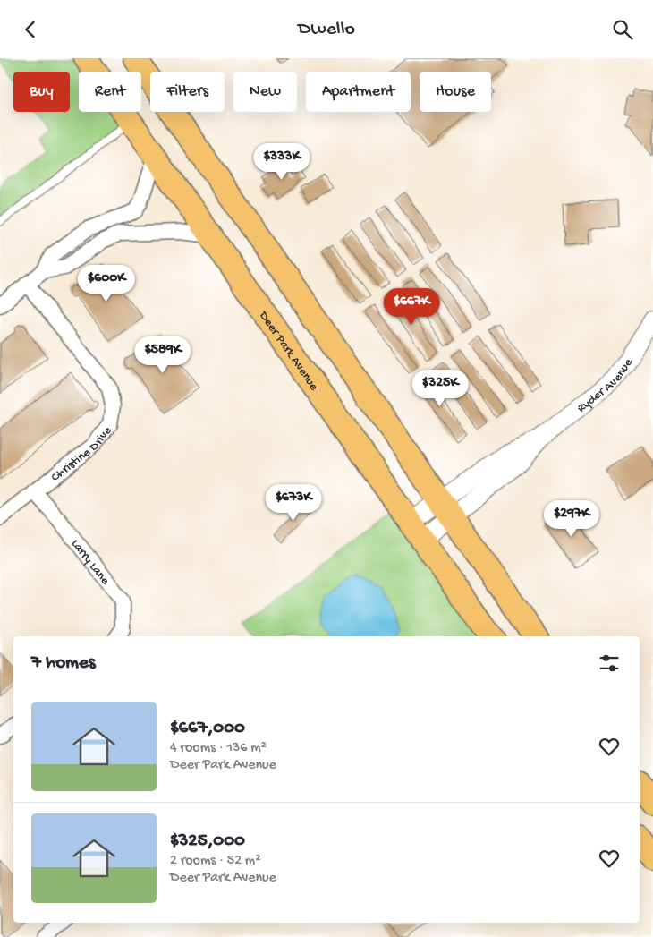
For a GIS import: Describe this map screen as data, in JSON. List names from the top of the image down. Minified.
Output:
{"streets":{"main road":["Deer Park Avenue"],"street":["Ryder Avenue","Christine Drive","Larry Lane"]},"crossings":[["Deer Park Avenue","Ryder Avenue"],["Christine Drive","Larry Lane"]],"page":{"header":"Dwello","chip":["Buy","Rent","Filters","New","Apartment","House"],"price":["$333K","$600K","$667K","$589K","$325K","$673K","$297K"],"heading":"7 homes","list":[{"name":"$667,000","note":"4 rooms · 136 m² · Deer Park Avenue"},{"name":"$325,000","note":"2 rooms · 52 m² · Deer Park Avenue"}]}}
